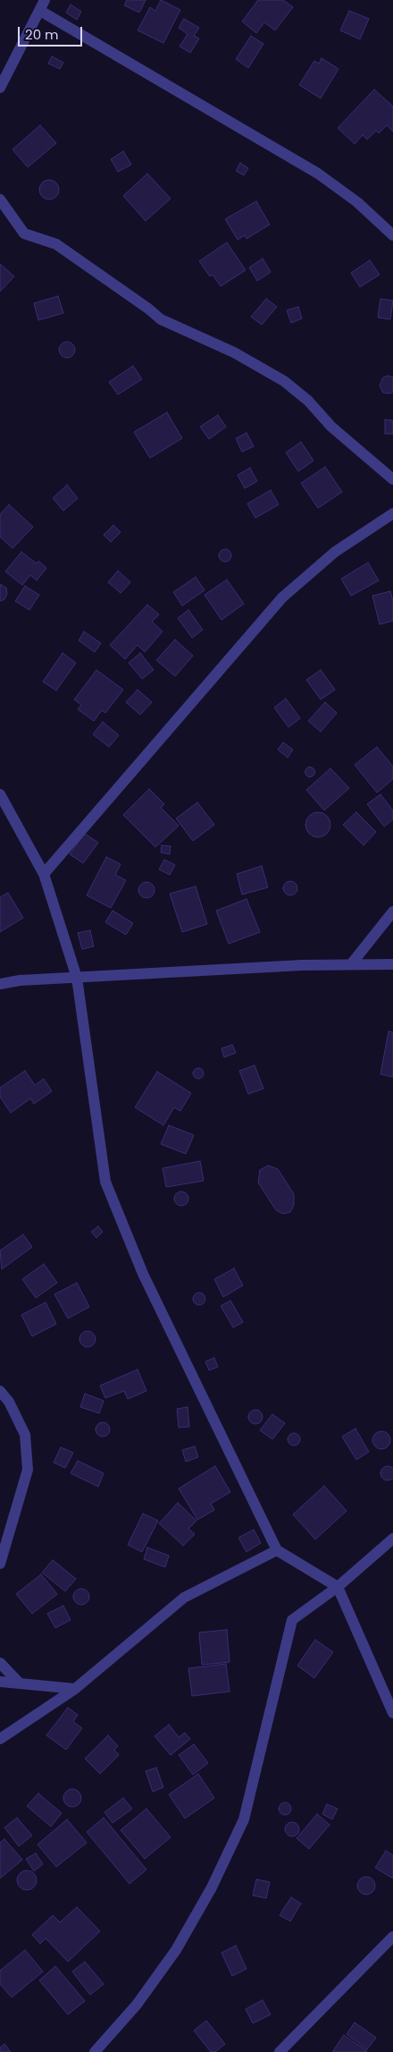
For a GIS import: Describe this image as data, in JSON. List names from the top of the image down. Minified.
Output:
{"scale_bar":"20 m"}
